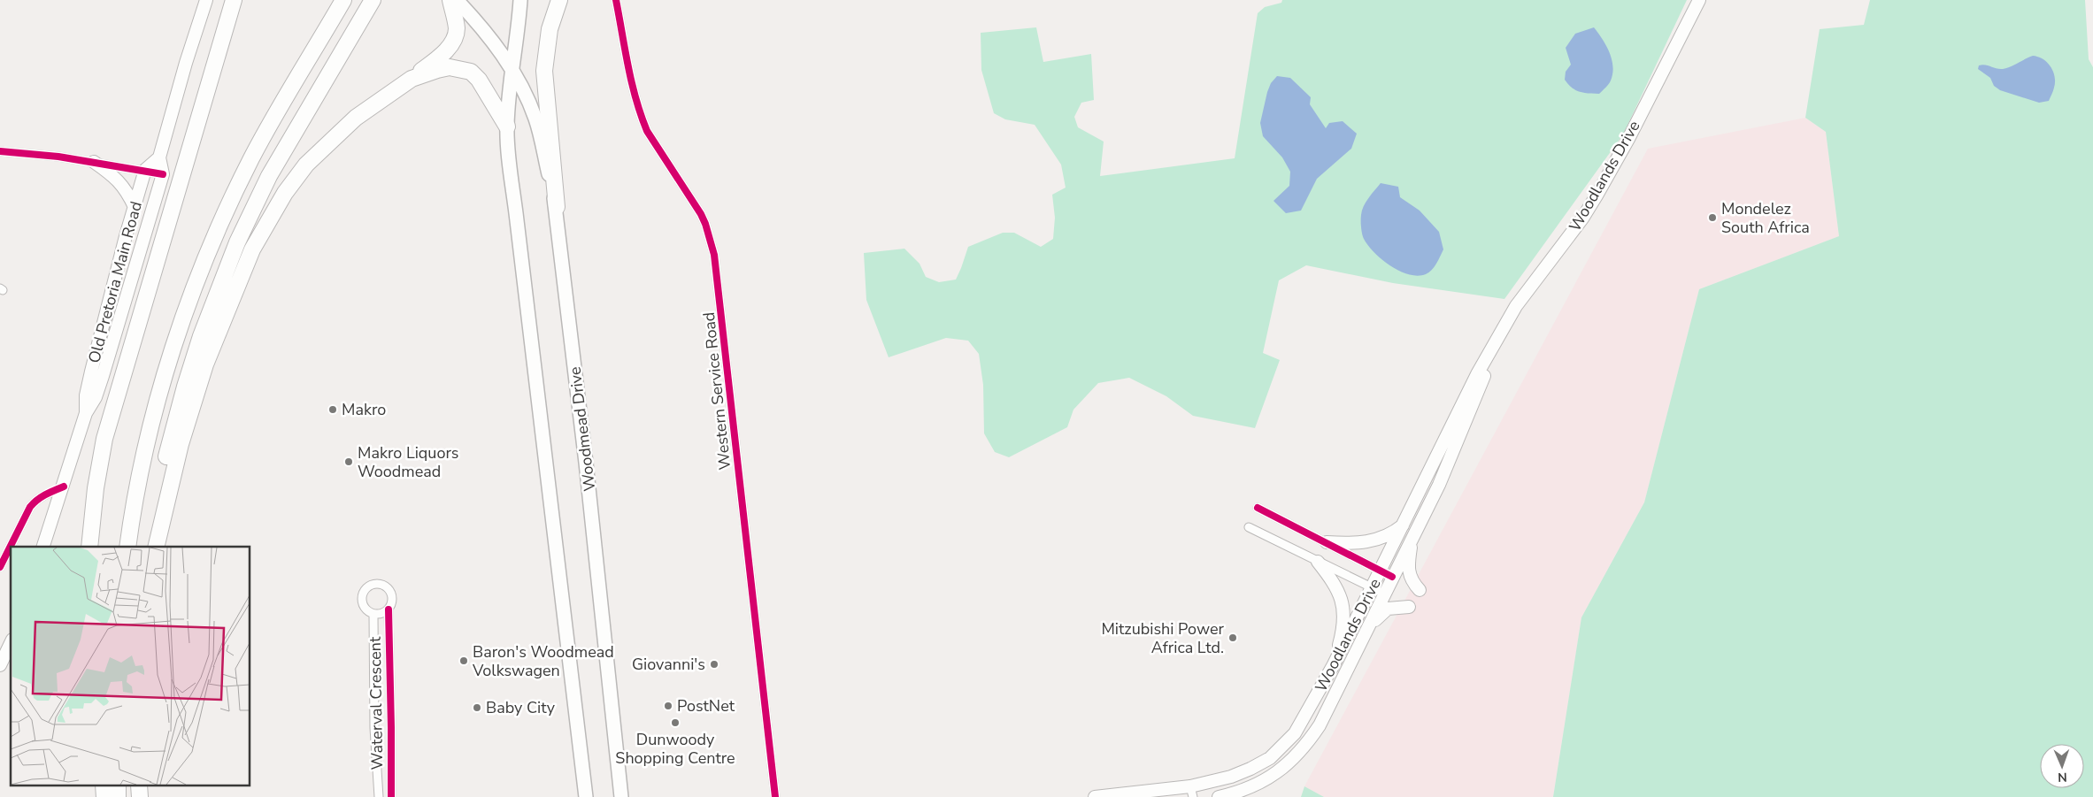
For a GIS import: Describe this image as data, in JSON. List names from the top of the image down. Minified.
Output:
{"streets":{"main road":["Woodlands Drive","Old Pretoria Main Road","Woodmead Drive"],"street":["Western Service Road","Waterval Crescent"]},"places":["Mondelez South Africa","Makro","Makro Liquors Woodmead","Mitzubishi Power Africa Ltd.","Baron's Woodmead Volkswagen","Giovanni's","PostNet","Baby City","Dunwoody Shopping Centre"],"north":"bottom"}
